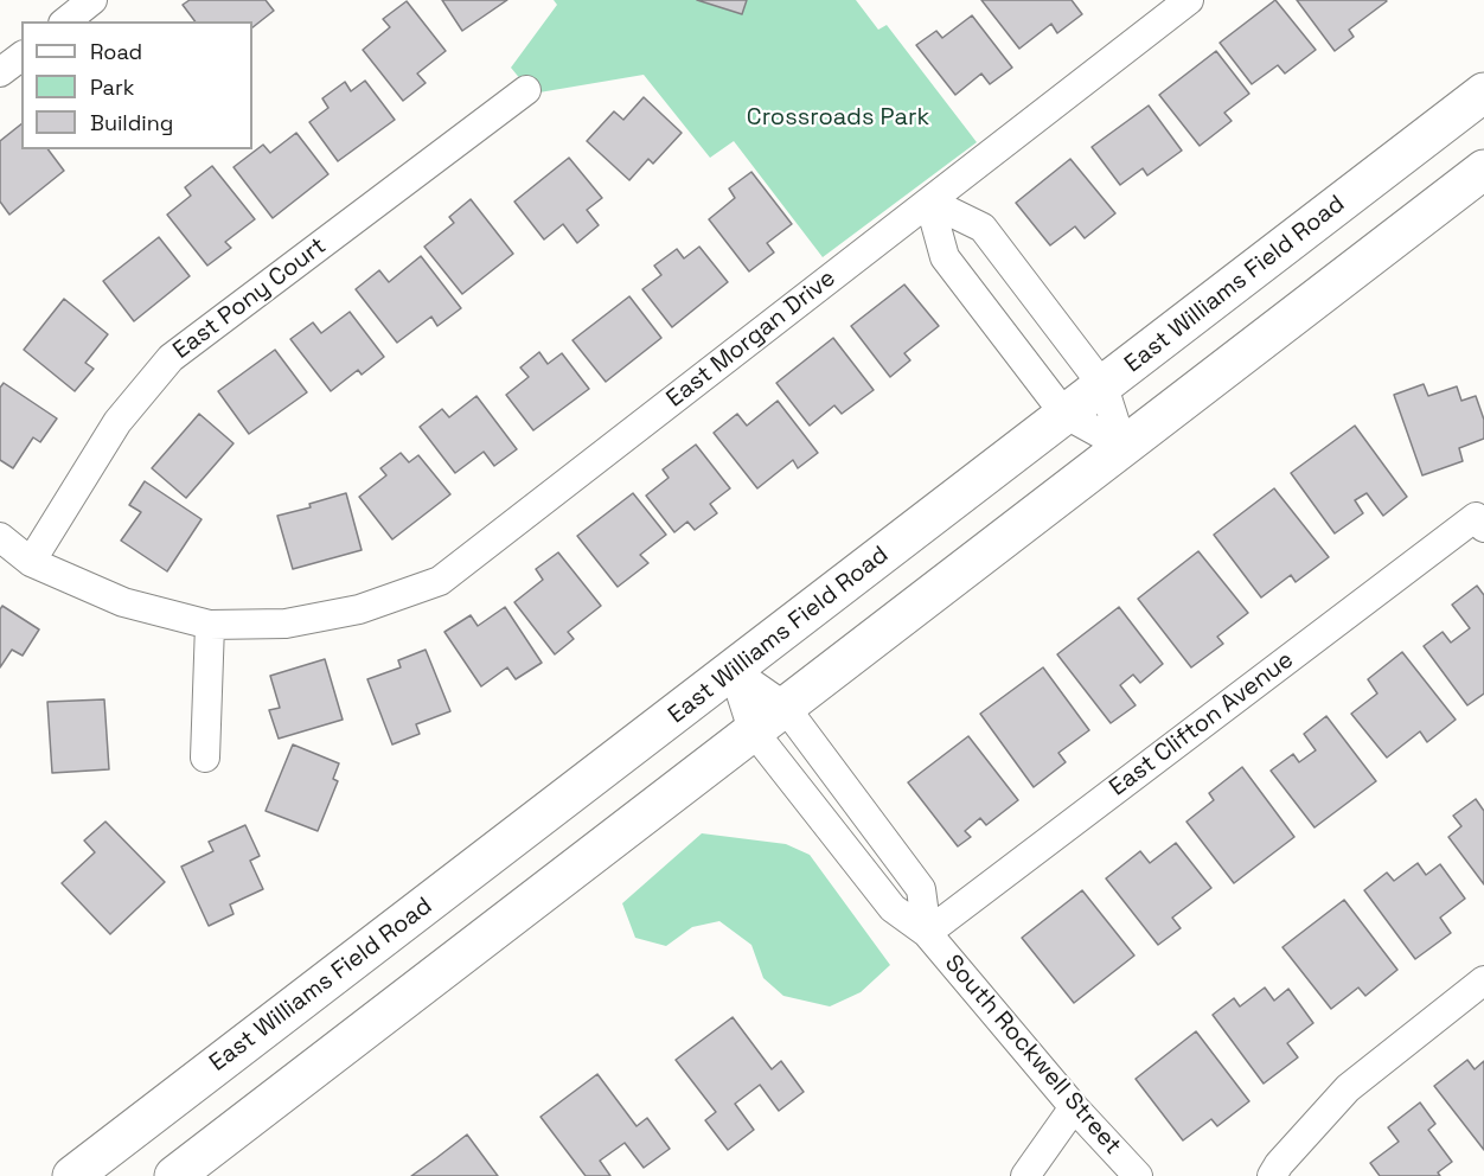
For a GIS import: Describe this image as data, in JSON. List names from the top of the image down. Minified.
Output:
{"streets":{"main road":["East Williams Field Road"],"street":["East Pony Court","East Morgan Drive","East Clifton Avenue","South Rockwell Street"]},"crossings":[["East Williams Field Road","South Rockwell Street"],["East Pony Court","East Morgan Drive"],["East Clifton Avenue","South Rockwell Street"]],"parks":["Crossroads Park"],"legend":["Road","Park","Building"]}
